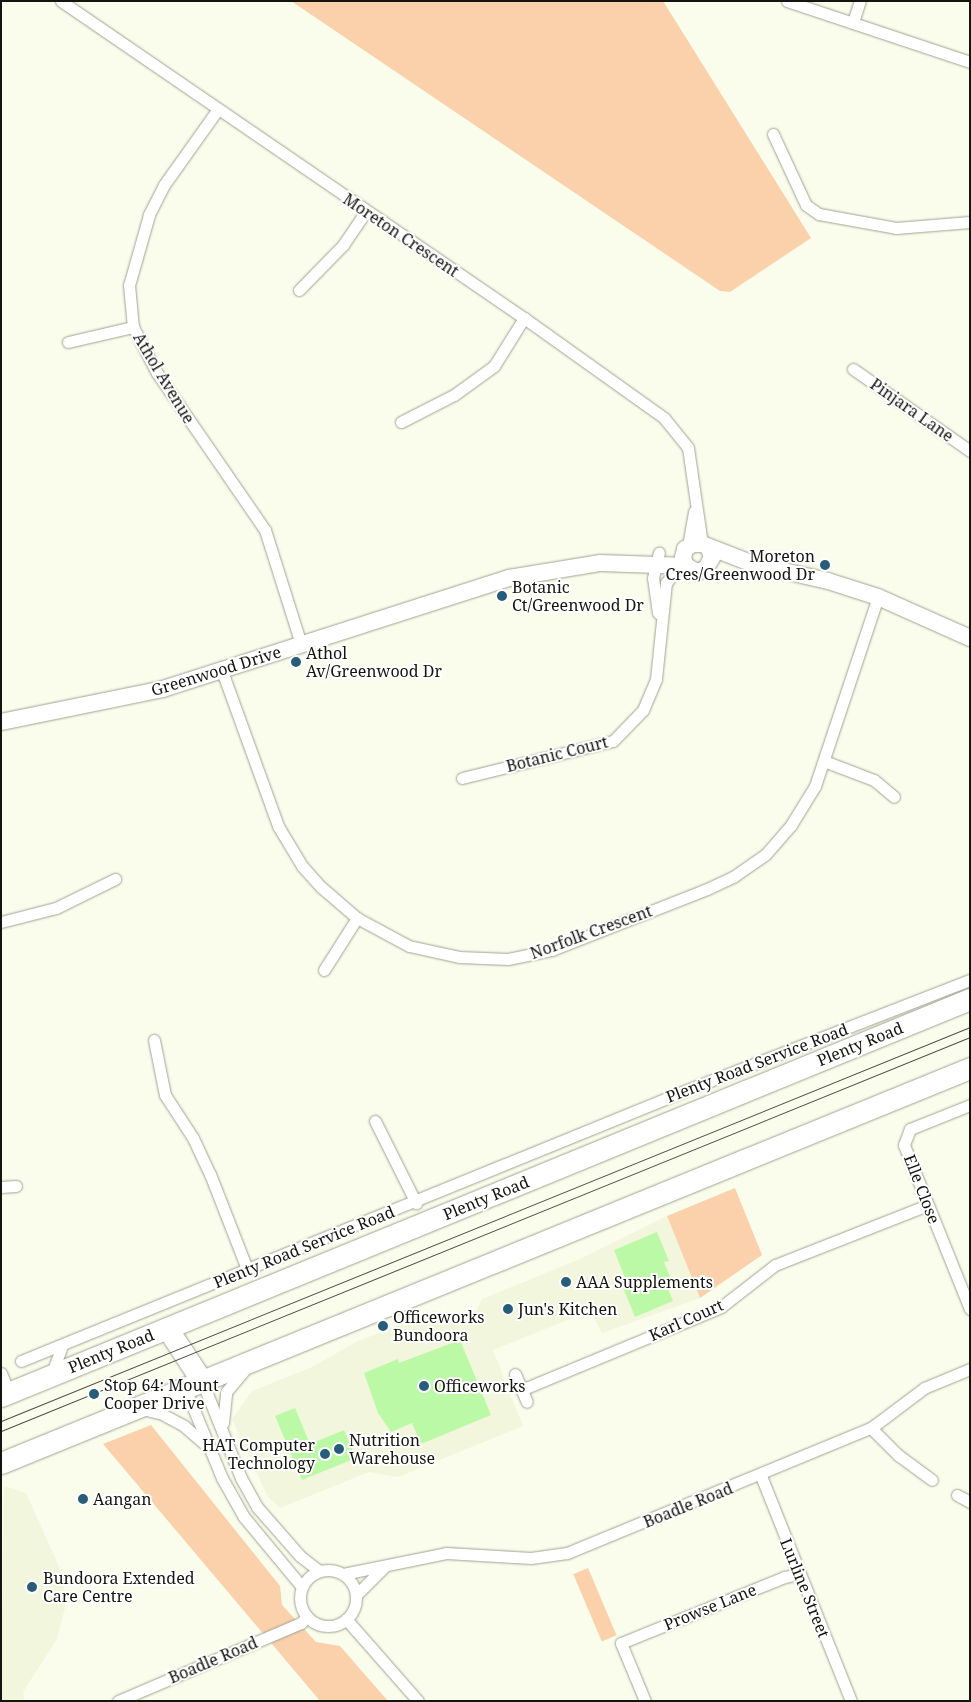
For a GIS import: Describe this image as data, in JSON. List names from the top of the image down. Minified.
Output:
{"streets":{"highway":["Plenty Road"],"street":["Moreton Crescent","Athol Avenue","Pinjara Lane","Greenwood Drive","Botanic Court","Norfolk Crescent","Plenty Road Service Road","Elle Close","Karl Court","Boadle Road","Lurline Street","Prowse Lane"]},"crossings":[["Moreton Crescent","Athol Avenue"],["Moreton Crescent","Greenwood Drive"],["Moreton Crescent","Botanic Court"],["Athol Avenue","Greenwood Drive"],["Greenwood Drive","Botanic Court"],["Greenwood Drive","Norfolk Crescent"],["Elle Close","Karl Court"],["Boadle Road","Lurline Street"],["Lurline Street","Prowse Lane"]],"places":["Moreton Cres/Greenwood Dr","Botanic Ct/Greenwood Dr","Athol Av/Greenwood Dr","AAA Supplements","Jun's Kitchen","Officeworks Bundoora","Officeworks","Stop 64: Mount Cooper Drive","Nutrition Warehouse","HAT Computer Technology","Aangan","Bundoora Extended Care Centre"]}
